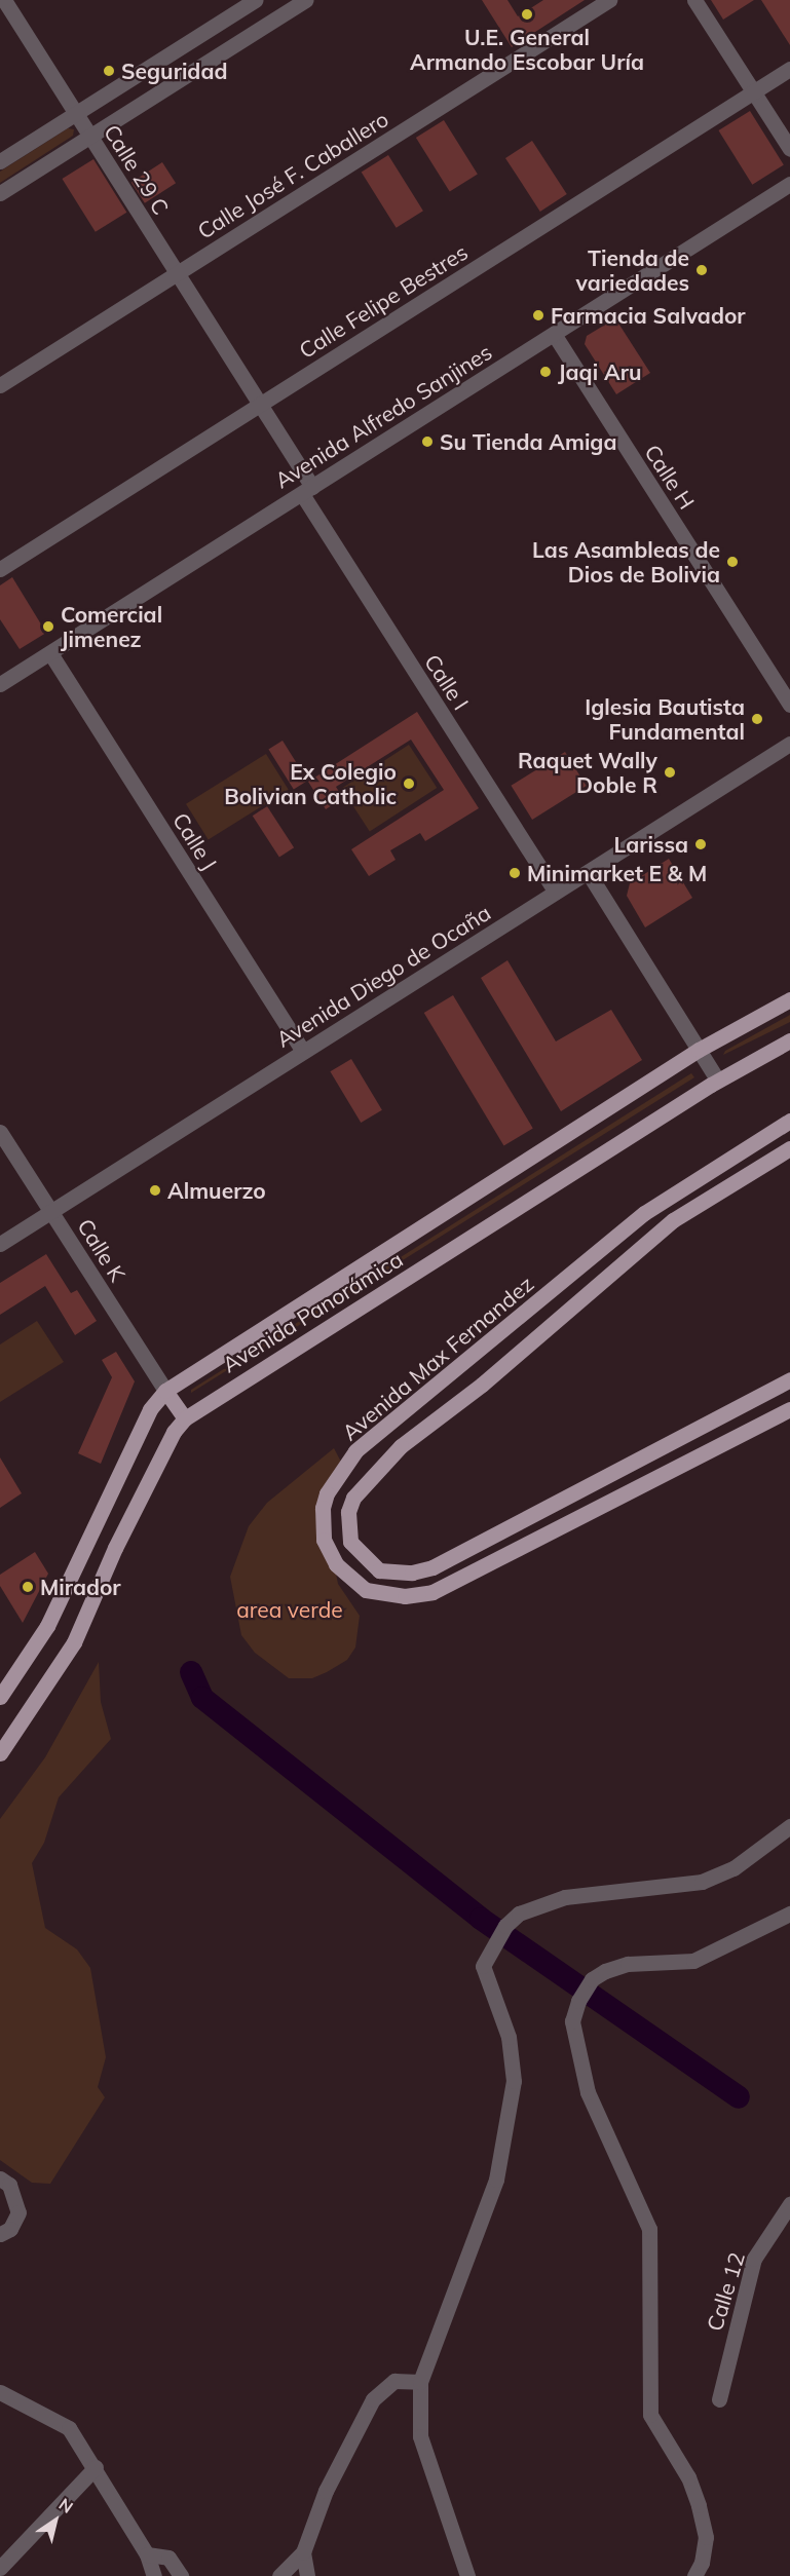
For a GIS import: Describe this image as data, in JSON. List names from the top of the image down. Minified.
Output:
{"streets":{"main road":["Avenida Panorámica","Avenida Max Fernandez"],"street":["Calle 29 C","Calle José F. Caballero","Calle Felipe Bestres","Avenida Alfredo Sanjines","Calle H","Calle I","Calle J","Avenida Diego de Ocaña","Calle K","Calle 12"]},"crossings":[["Calle 29 C","Calle José F. Caballero"],["Calle 29 C","Calle Felipe Bestres"],["Calle 29 C","Avenida Alfredo Sanjines"],["Calle 29 C","Calle I"],["Avenida Alfredo Sanjines","Calle H"],["Avenida Alfredo Sanjines","Calle I"],["Avenida Alfredo Sanjines","Calle J"],["Calle I","Avenida Diego de Ocaña"],["Calle J","Avenida Diego de Ocaña"],["Avenida Diego de Ocaña","Calle K"],["Calle K","Avenida Panorámica"]],"parks":["area verde"],"places":["U.E. General Armando Escobar Uría","Seguridad","Tienda de variedades","Farmacia Salvador","Jaqi Aru","Su Tienda Amiga","Las Asambleas de Dios de Bolivia","Comercial Jimenez","Iglesia Bautista Fundamental","Raquet Wally Doble R","Ex Colegio Bolivian Catholic","Larissa","Minimarket E & M","Almuerzo","Mirador"],"north":"top right"}
